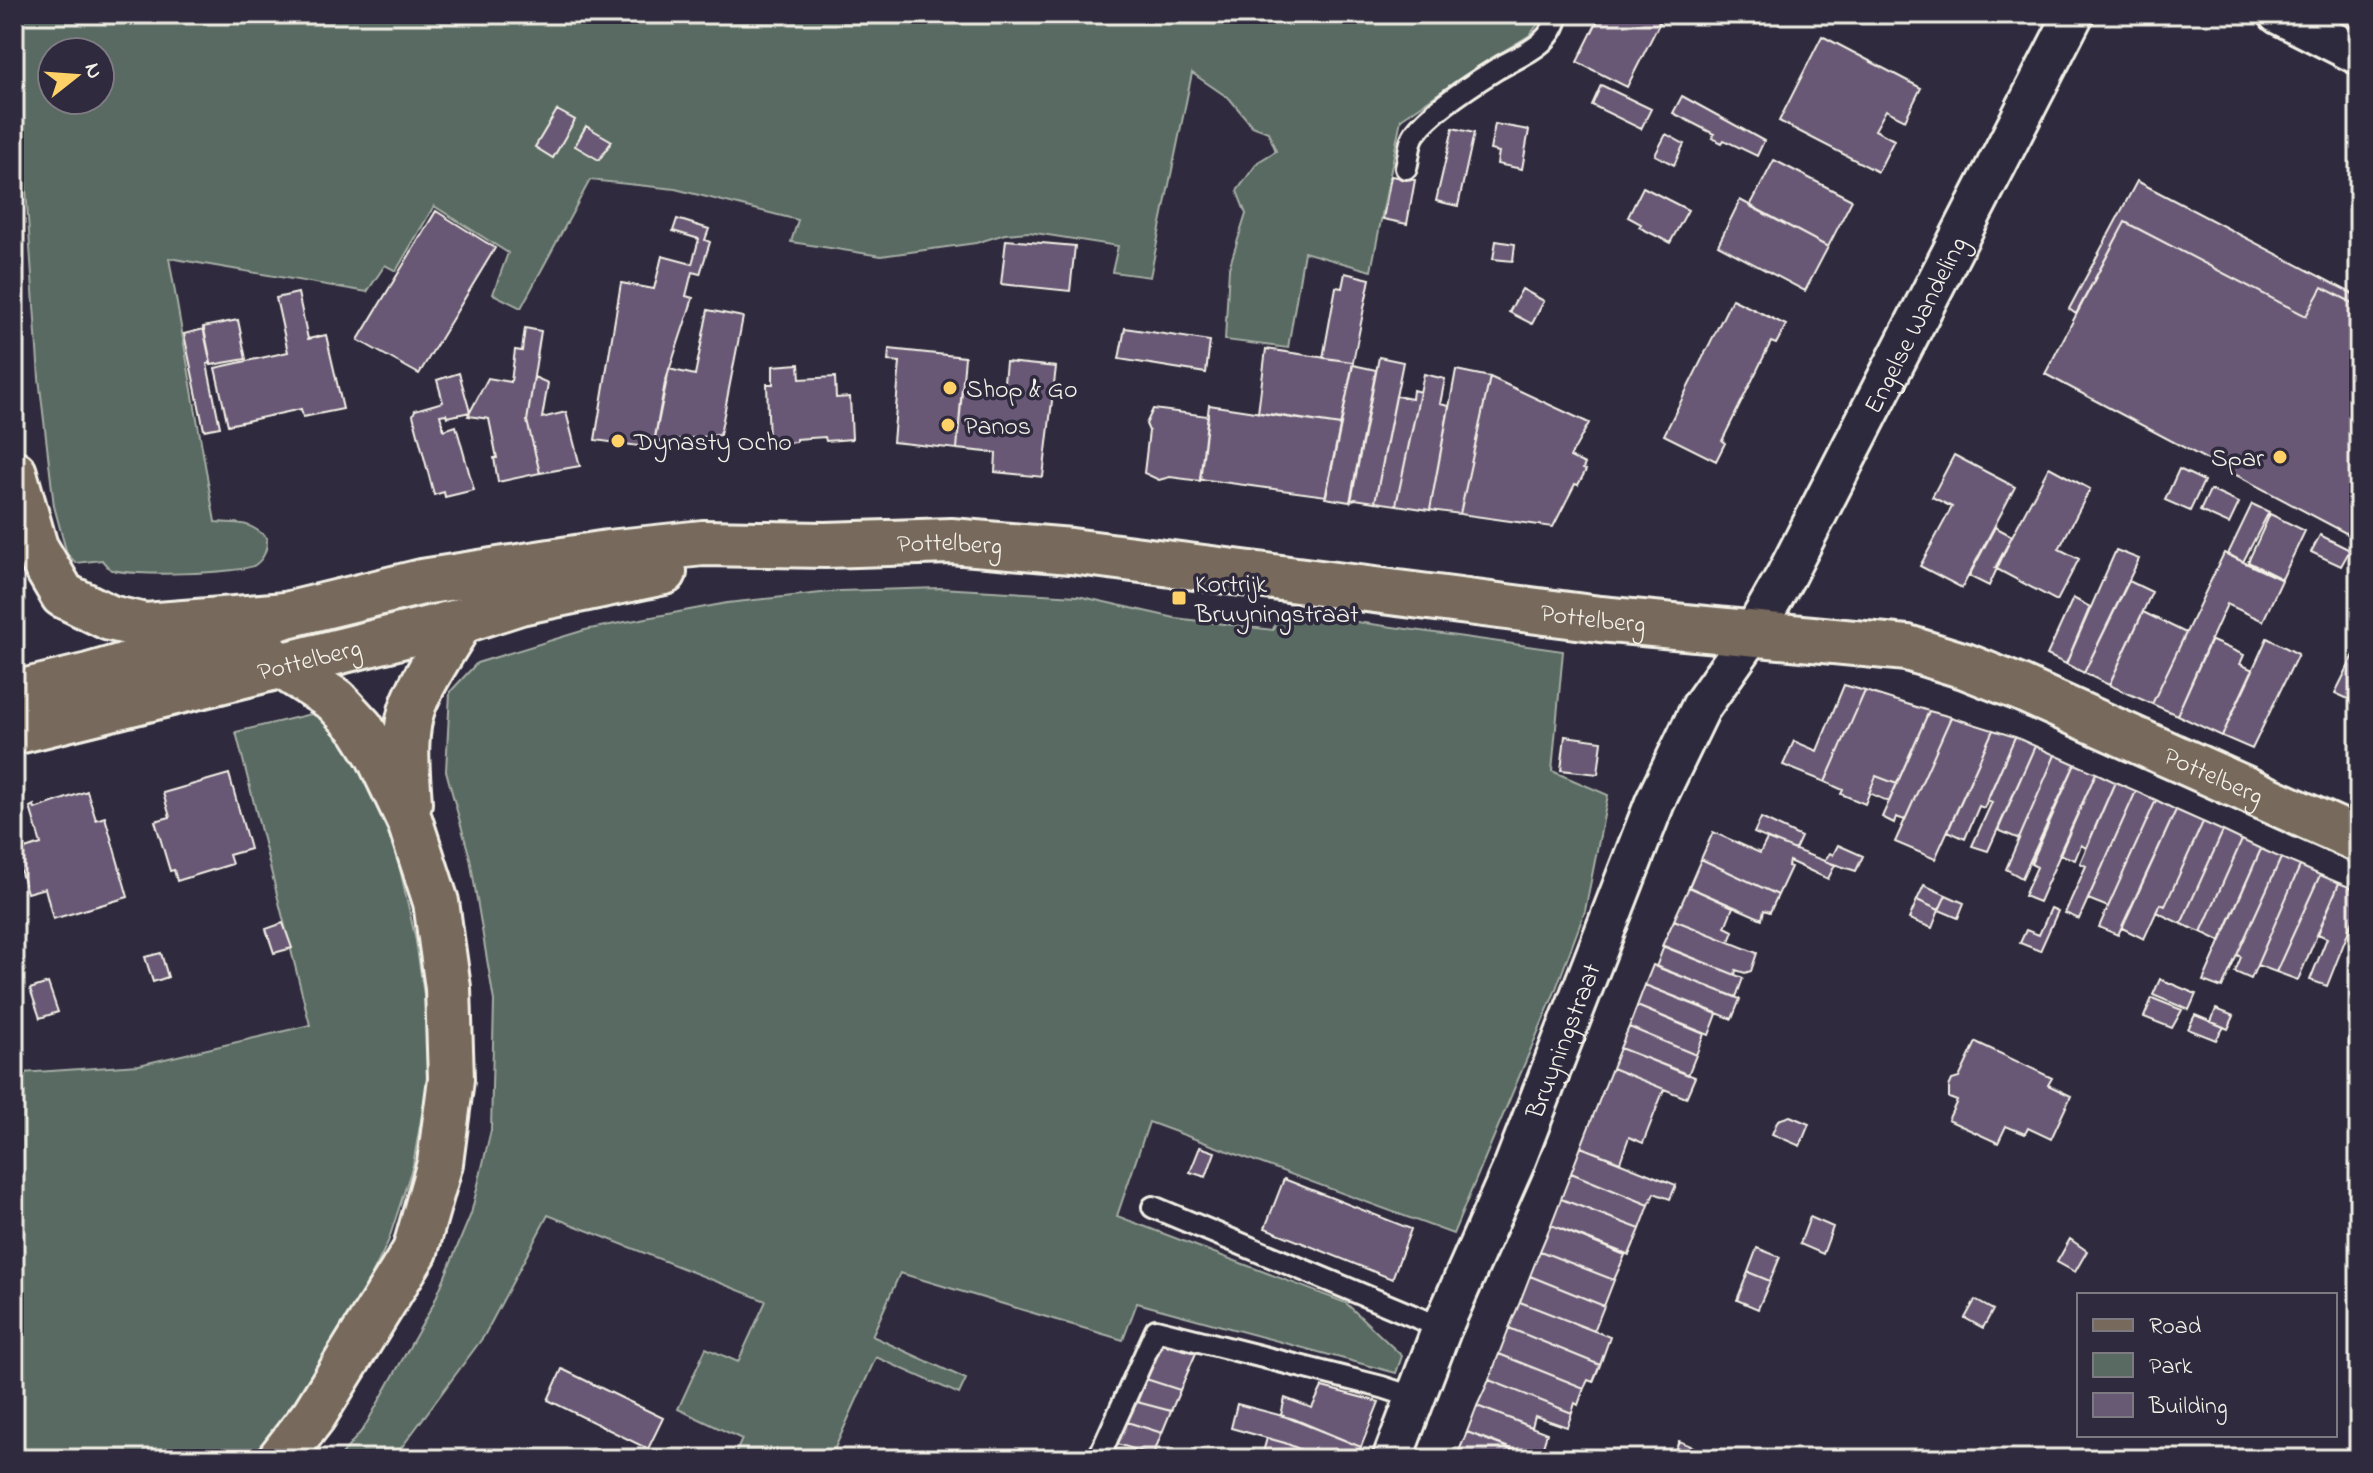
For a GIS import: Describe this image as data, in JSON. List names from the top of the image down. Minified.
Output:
{"streets":{"main road":["Pottelberg"],"street":["Engelse Wandeling","Bruyningstraat"]},"crossings":[["Engelse Wandeling","Pottelberg"],["Engelse Wandeling","Bruyningstraat"],["Pottelberg","Bruyningstraat"]],"places":{"other":["Shop & Go","Panos","Dynasty Ocho","Spar"],"transit":["Kortrijk Bruyningstraat"]},"legend":["Road","Park","Building"],"north":"right"}
